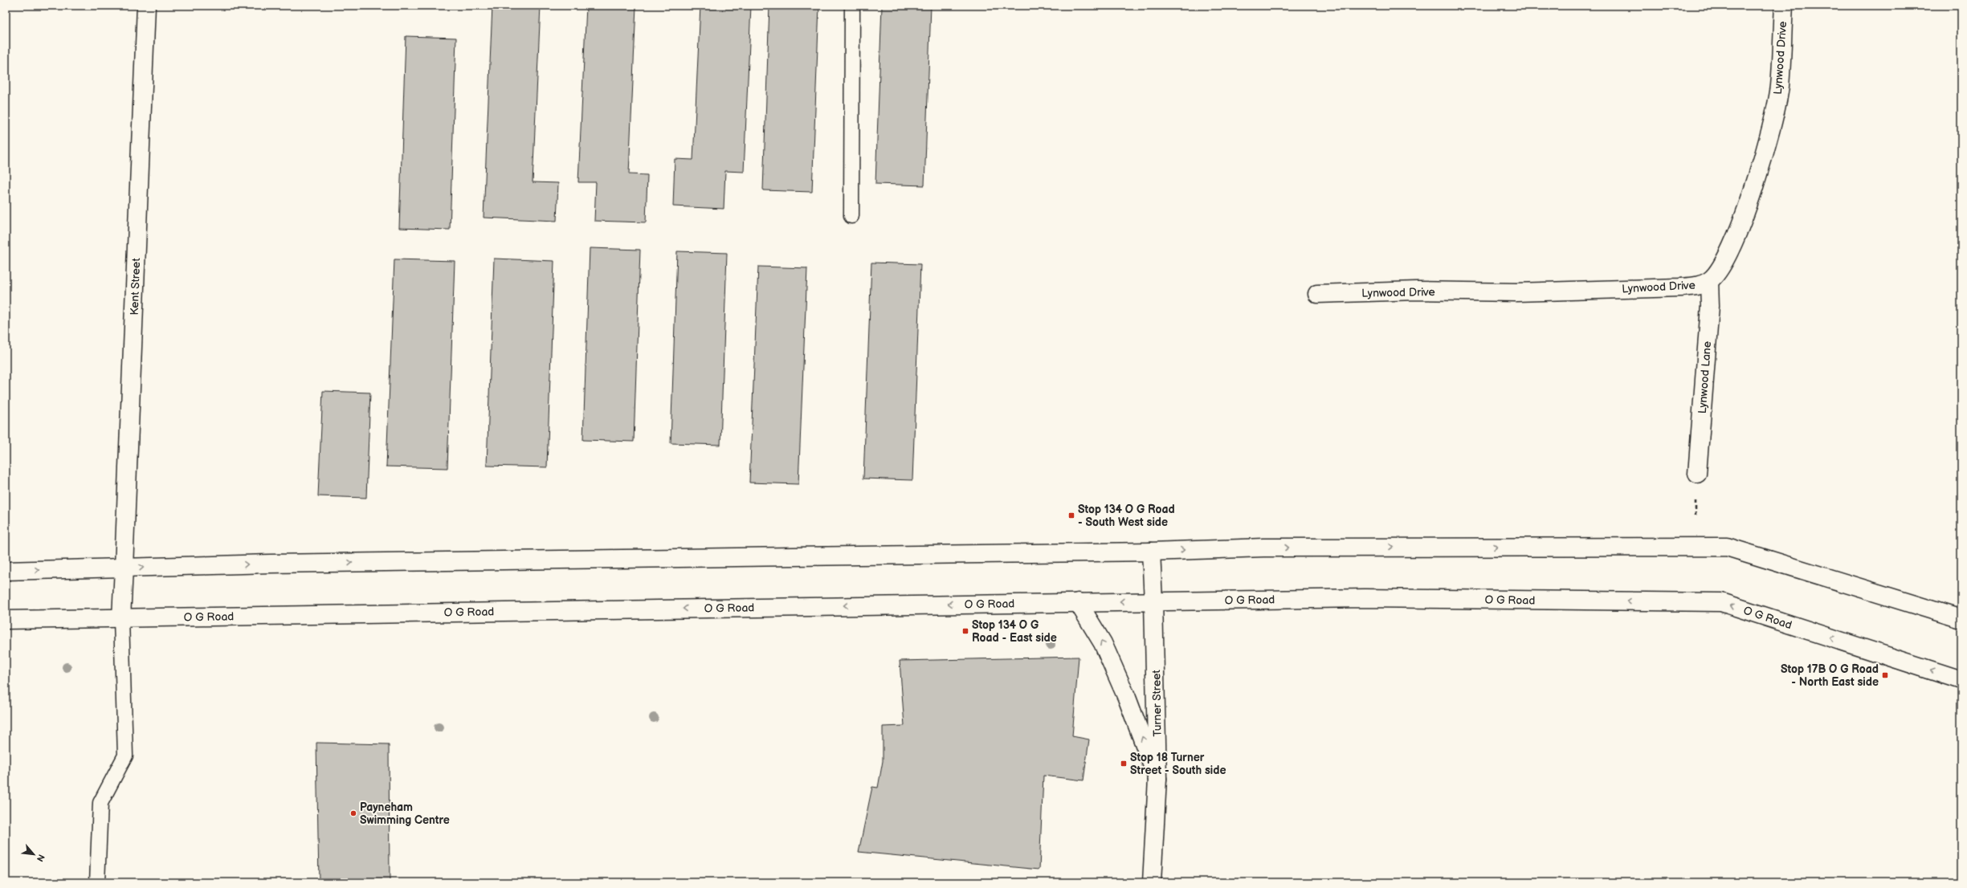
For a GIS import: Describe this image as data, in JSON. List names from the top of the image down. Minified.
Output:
{"streets":{"main road":["Lynwood Drive","Kent Street","Lynwood Lane","O G Road","Turner Street"]},"crossings":[["Lynwood Drive","Lynwood Lane"],["Kent Street","O G Road"],["O G Road","Turner Street"]],"places":{"transit":["Stop 134 O G Road - South West side","Stop 134 O G Road - East side","Stop 17B O G Road - North East side","Stop 18 Turner Street - South side"],"other":["Payneham Swimming Centre"]},"north":"bottom right"}
